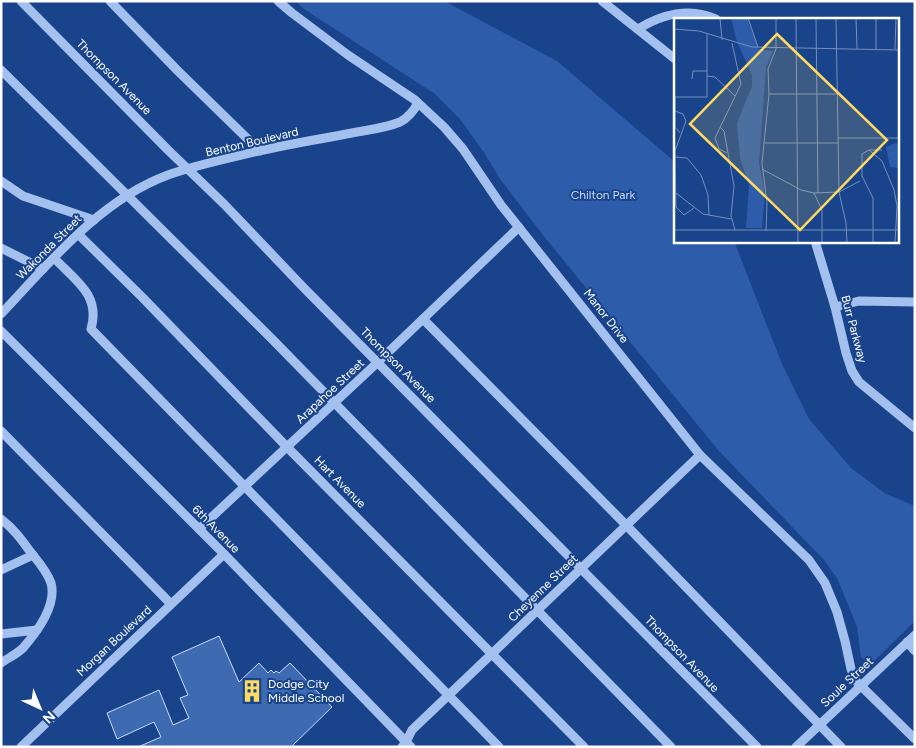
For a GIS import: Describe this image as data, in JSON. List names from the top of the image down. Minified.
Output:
{"streets":{"street":["Thompson Avenue","Benton Boulevard","Wakonda Street","Manor Drive","Burr Parkway","Arapahoe Street","Hart Avenue","6th Avenue","Cheyenne Street","Morgan Boulevard","Soule Street"]},"crossings":[["Thompson Avenue","Benton Boulevard"],["Thompson Avenue","Arapahoe Street"],["Thompson Avenue","Cheyenne Street"],["Benton Boulevard","Wakonda Street"],["Benton Boulevard","Manor Drive"],["Wakonda Street","Hart Avenue"],["Manor Drive","Arapahoe Street"],["Manor Drive","Cheyenne Street"],["Manor Drive","Soule Street"],["Arapahoe Street","Hart Avenue"],["Arapahoe Street","6th Avenue"],["Hart Avenue","Cheyenne Street"],["6th Avenue","Cheyenne Street"],["6th Avenue","Morgan Boulevard"]],"parks":["Chilton Park"],"places":{"building":["Dodge City Middle School"]},"north":"bottom right"}
